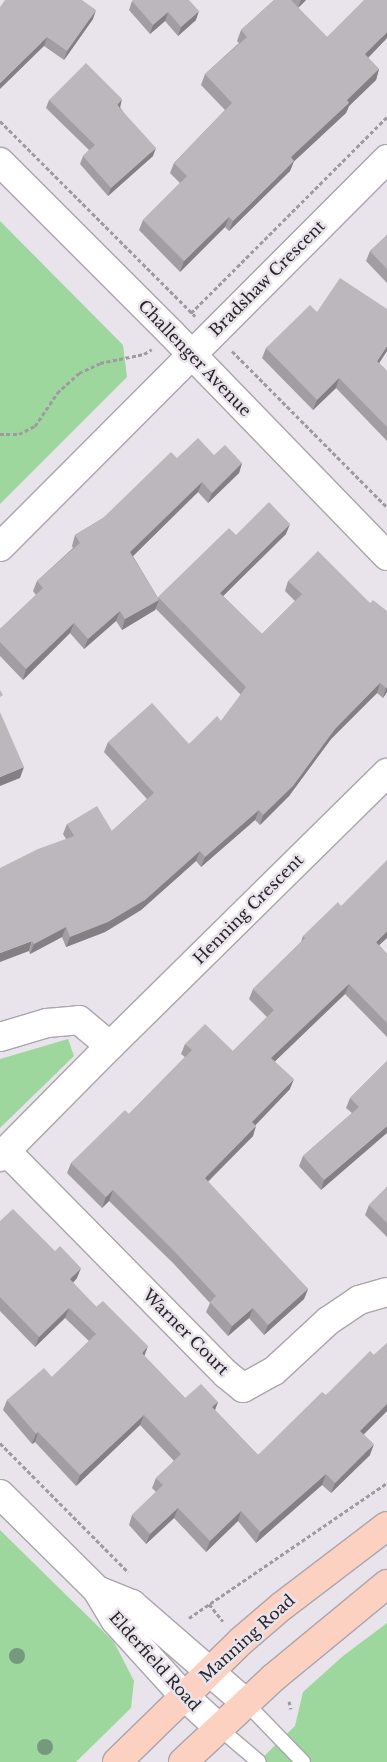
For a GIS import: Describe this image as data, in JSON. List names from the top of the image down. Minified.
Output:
{"streets":{"main road":["Manning Road"],"street":["Bradshaw Crescent","Challenger Avenue","Henning Crescent","Warner Court","Elderfield Road"]},"crossings":[["Bradshaw Crescent","Challenger Avenue"],["Henning Crescent","Warner Court"],["Manning Road","Elderfield Road"]]}
